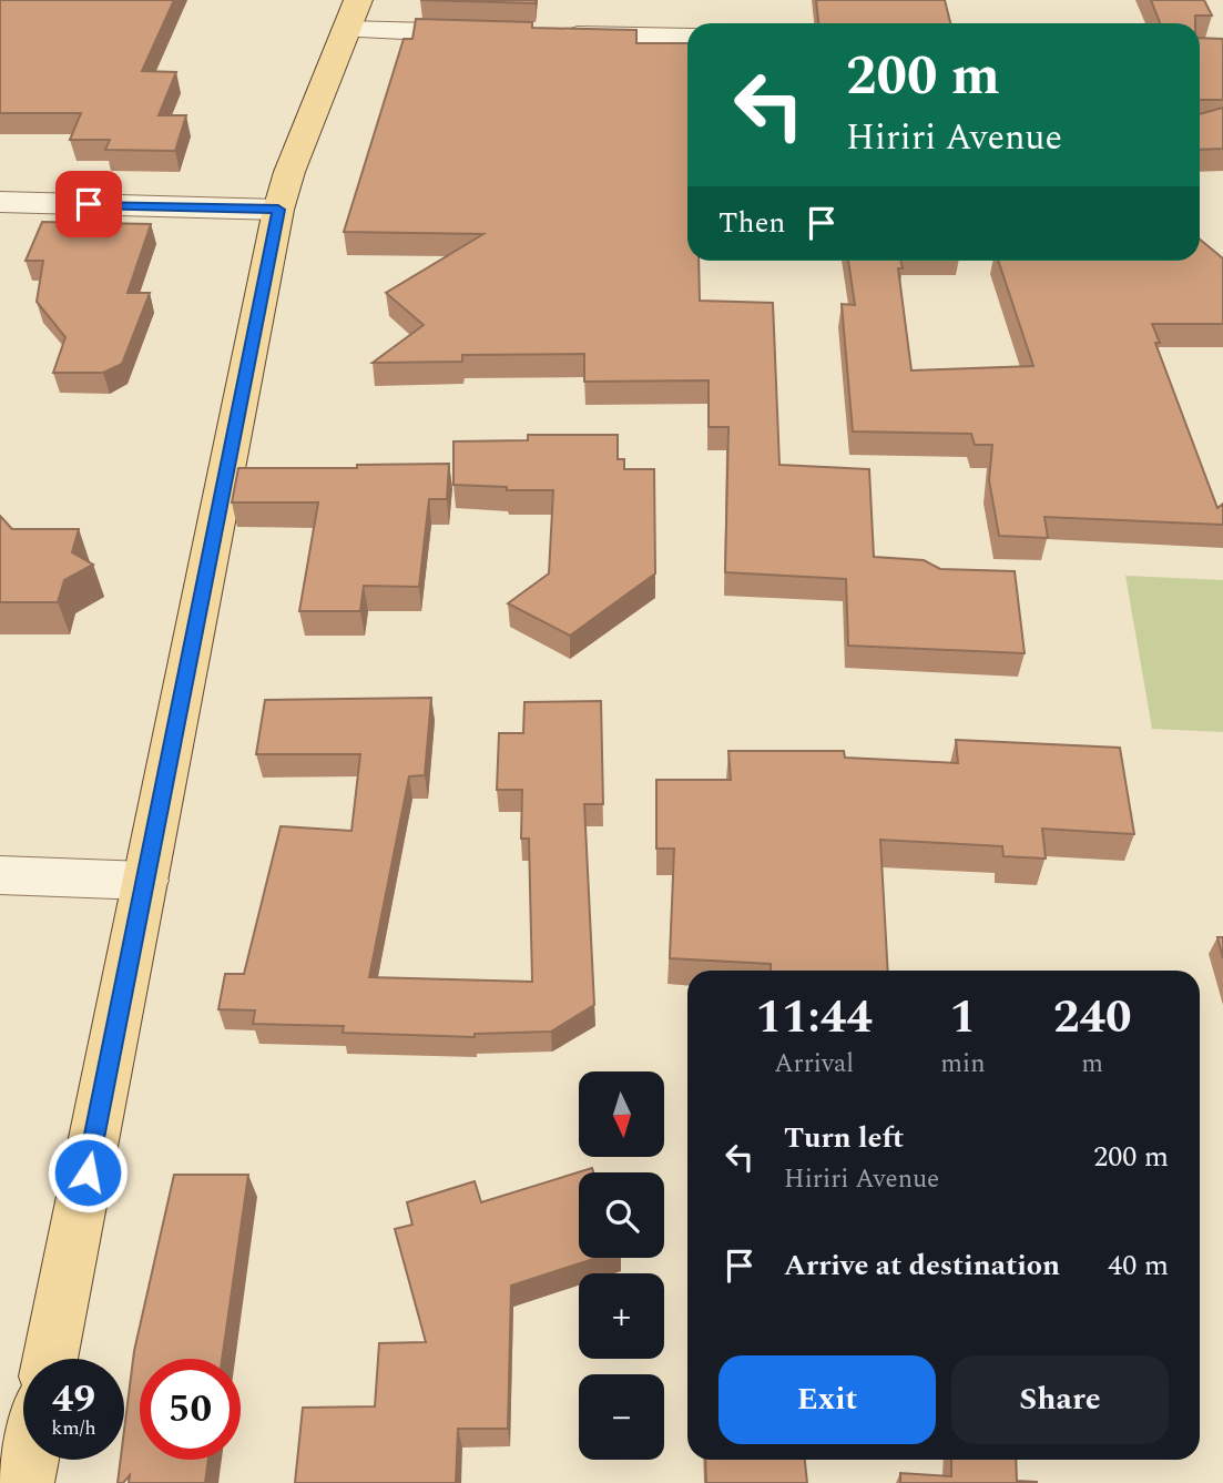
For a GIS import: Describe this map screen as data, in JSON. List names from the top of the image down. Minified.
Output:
{"north":"bottom","page":{"turn":["200 m","Hiriri Avenue"],"then":"Then","eta":["11:44","Arrival","1","min","240","m"],"map_buttons":["+","−"],"list":[{"name":"Turn left","note":"Hiriri Avenue","value":"200 m"},{"name":"Arrive at destination","value":"40 m"}],"buttons":["Exit","Share"],"speed":"49 km/h","limit":"50"}}
